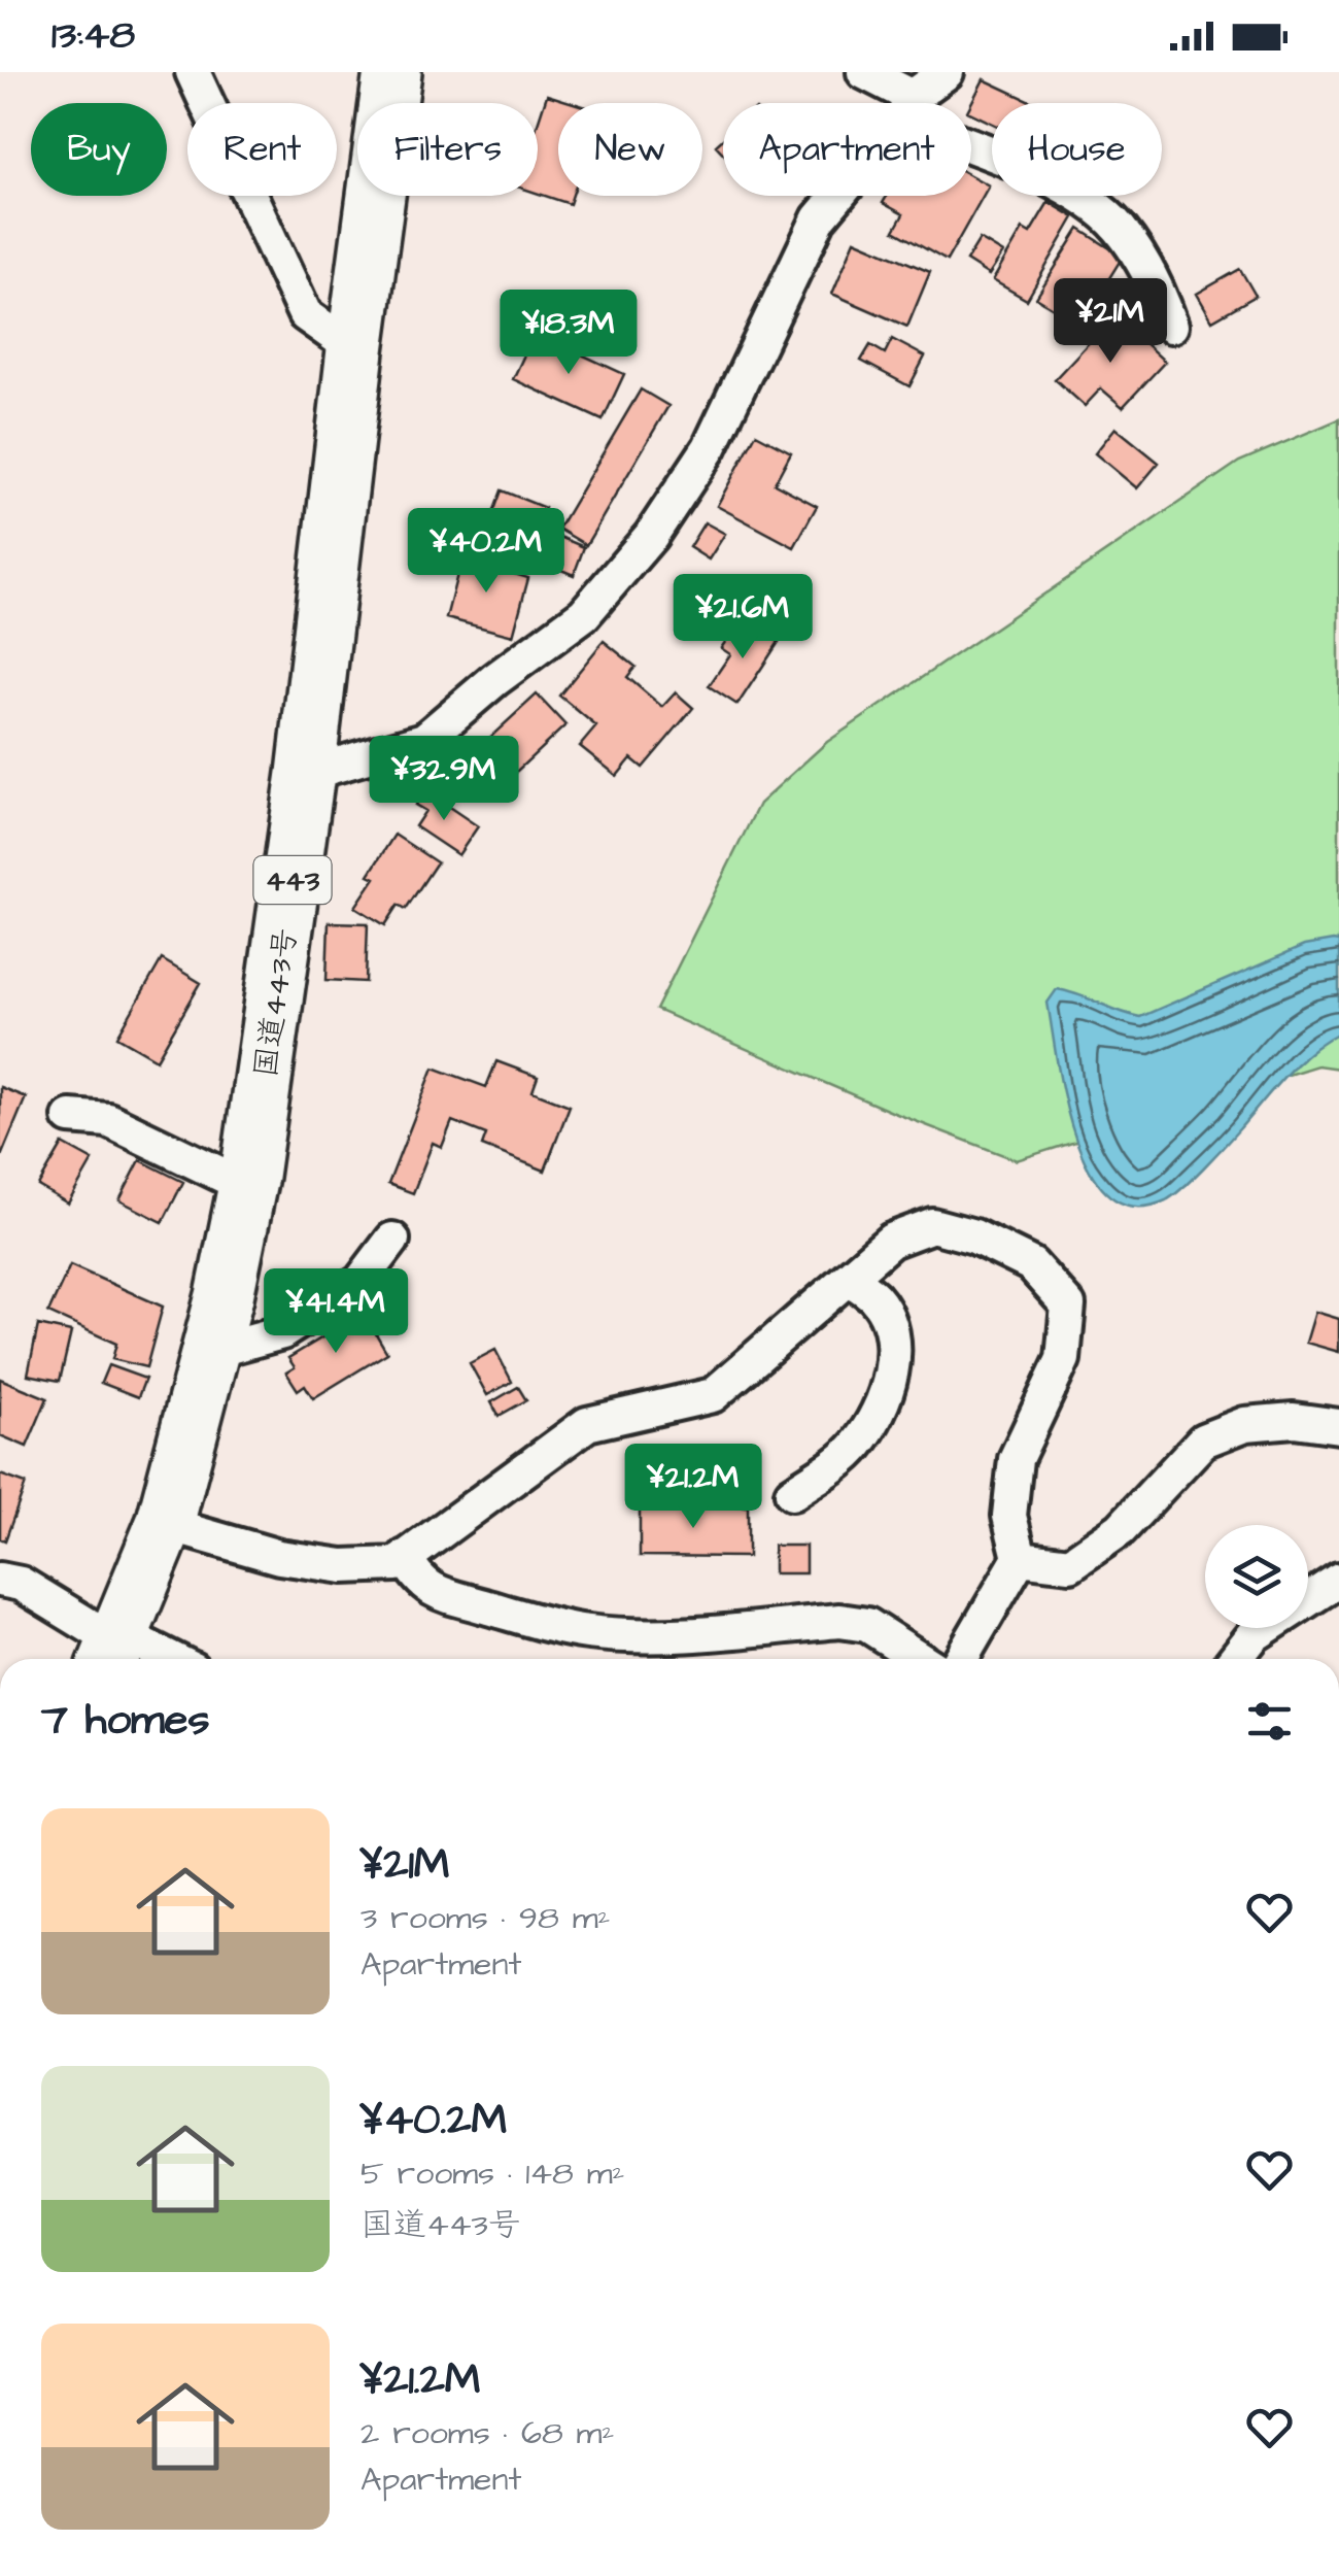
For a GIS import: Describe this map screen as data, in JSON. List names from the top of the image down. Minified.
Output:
{"streets":{"highway":["443","国道443号"]},"page":{"status":"13:48","chip":["Buy","Rent","Filters","New","Apartment","House"],"price":["¥21M","¥18.3M","¥40.2M","¥21.6M","¥32.9M","¥41.4M","¥21.2M"],"heading":"7 homes","list":[{"name":"¥21M","note":"3 rooms · 98 m² · Apartment"},{"name":"¥40.2M","note":"5 rooms · 148 m² · 国道443号"},{"name":"¥21.2M","note":"2 rooms · 68 m² · Apartment"}]}}
